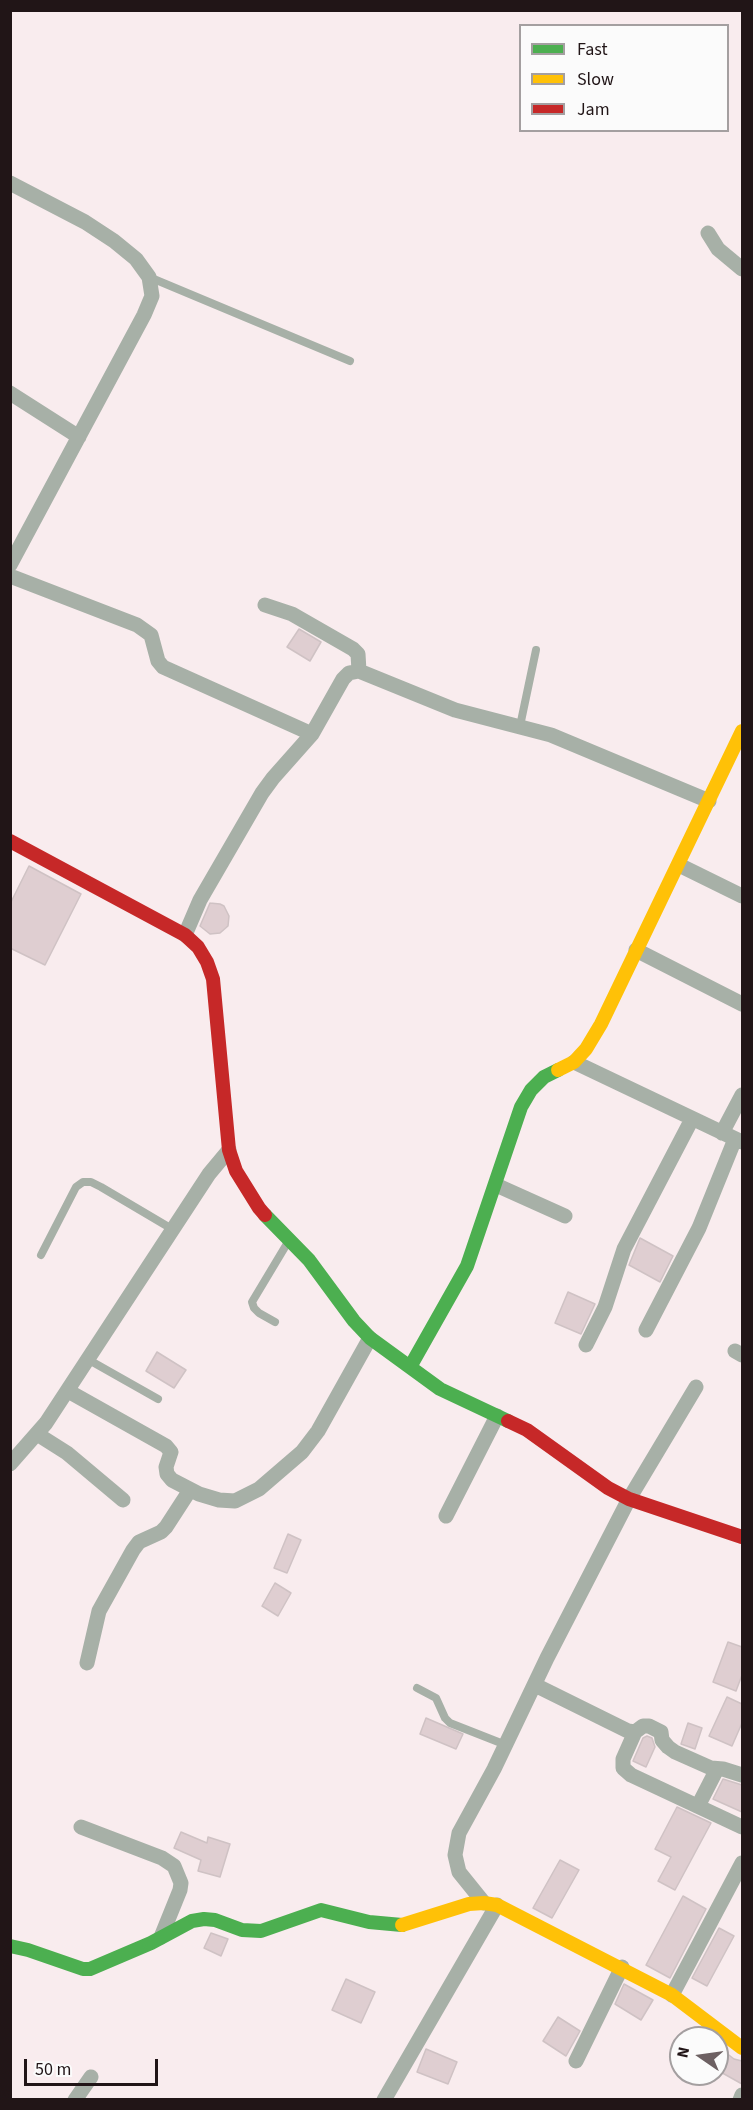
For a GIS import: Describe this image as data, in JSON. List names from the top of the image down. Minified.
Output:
{"legend":["Fast","Slow","Jam"],"scale_bar":"50 m","north":"left"}
